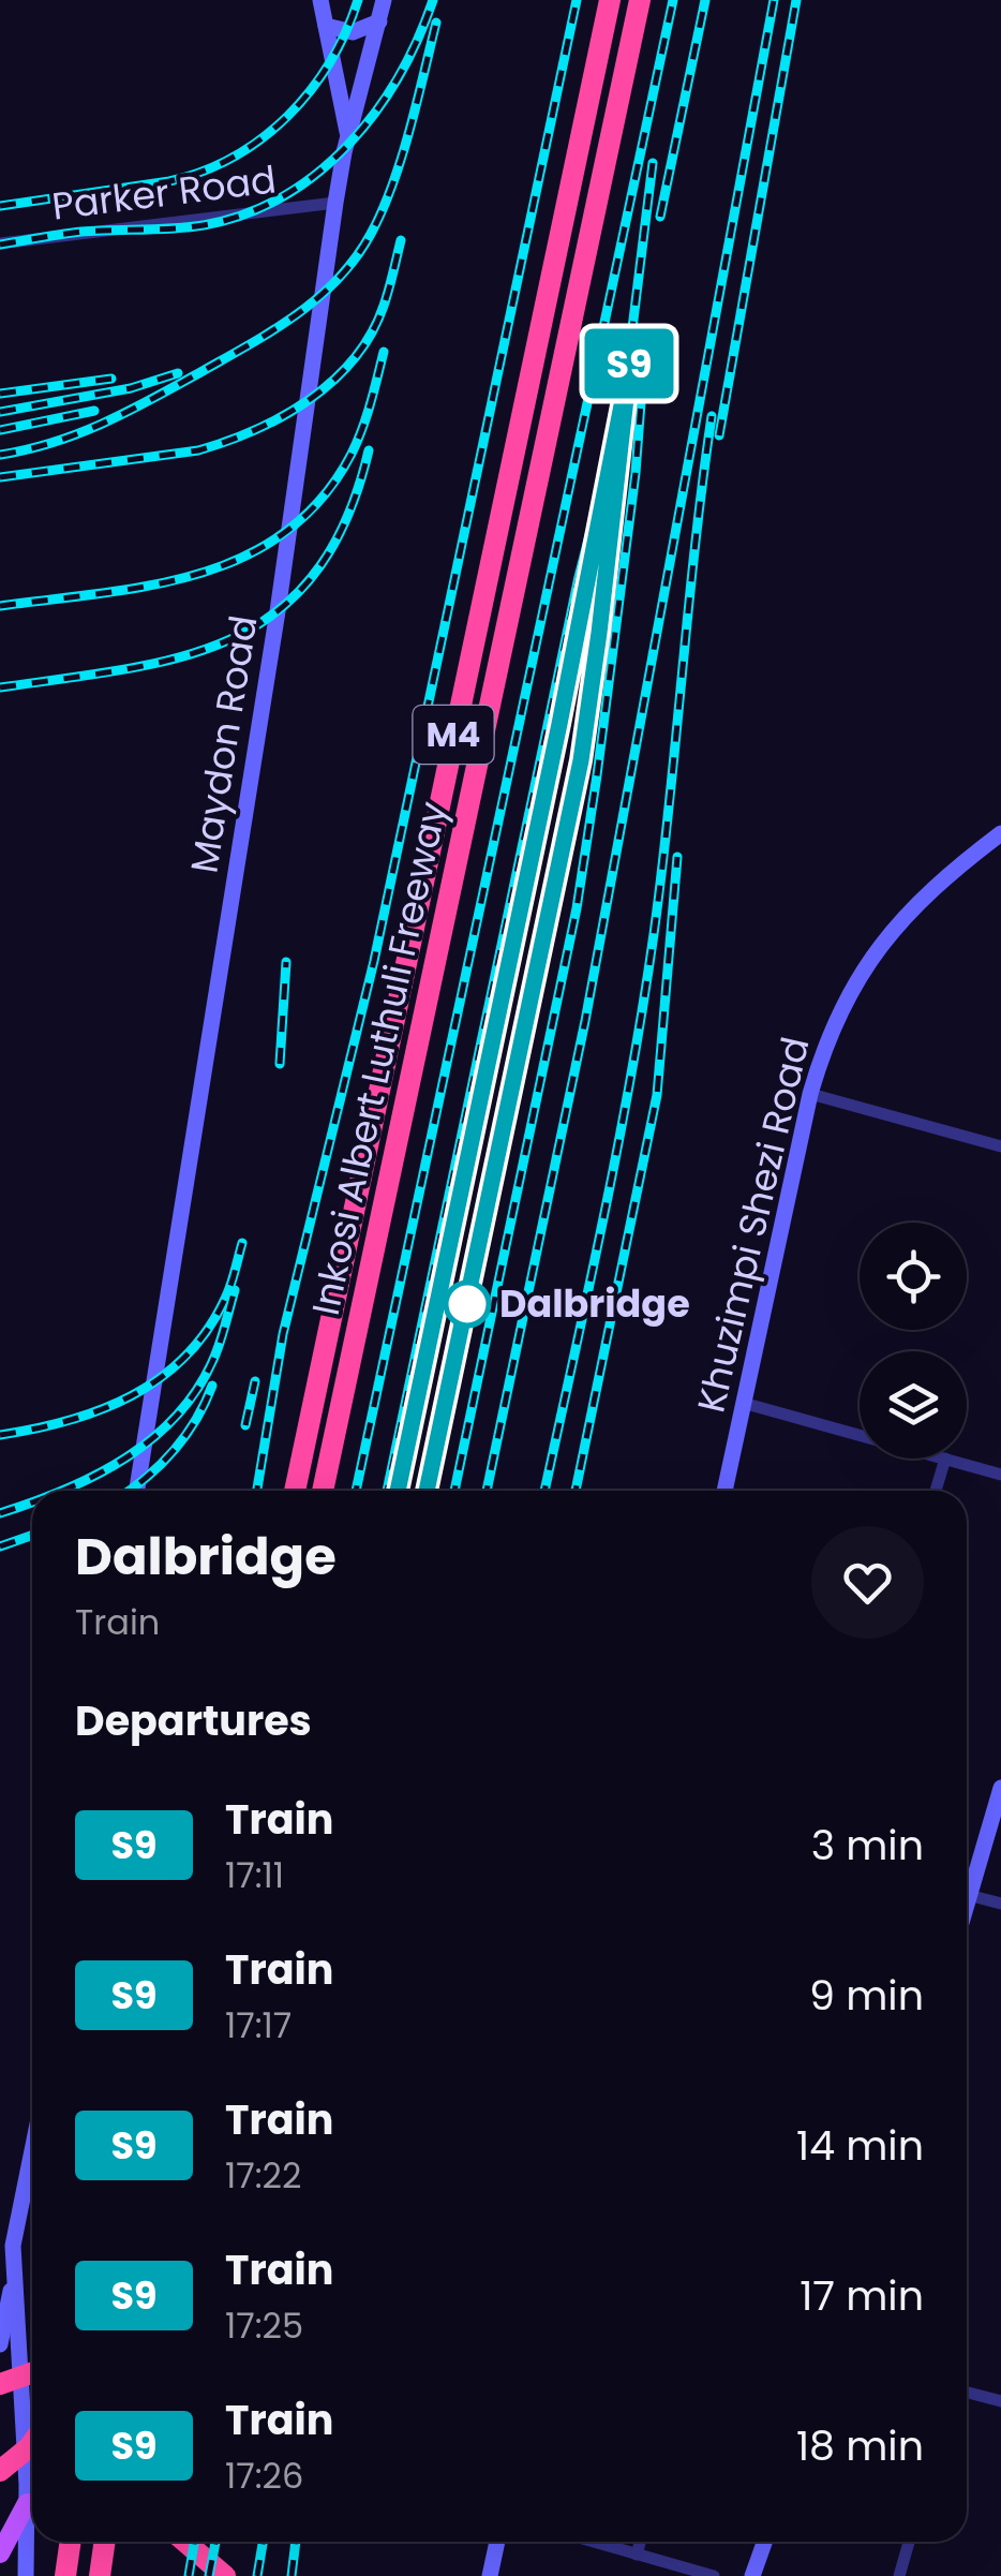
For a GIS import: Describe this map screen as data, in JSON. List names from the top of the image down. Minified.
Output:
{"streets":{"highway":["M4","Inkosi Albert Luthuli Freeway"],"street":["Parker Road","Maydon Road","Khuzimpi Shezi Road"]},"crossings":[["Parker Road","Maydon Road"]],"places":["Dalbridge"],"page":{"on_map":"S9","heading":[["Dalbridge","Train"],"Departures"],"list":[{"mark":"S9","name":"Train","note":"17:11","value":"3 min"},{"mark":"S9","name":"Train","note":"17:17","value":"9 min"},{"mark":"S9","name":"Train","note":"17:22","value":"14 min"},{"mark":"S9","name":"Train","note":"17:25","value":"17 min"},{"mark":"S9","name":"Train","note":"17:26","value":"18 min"}]}}
